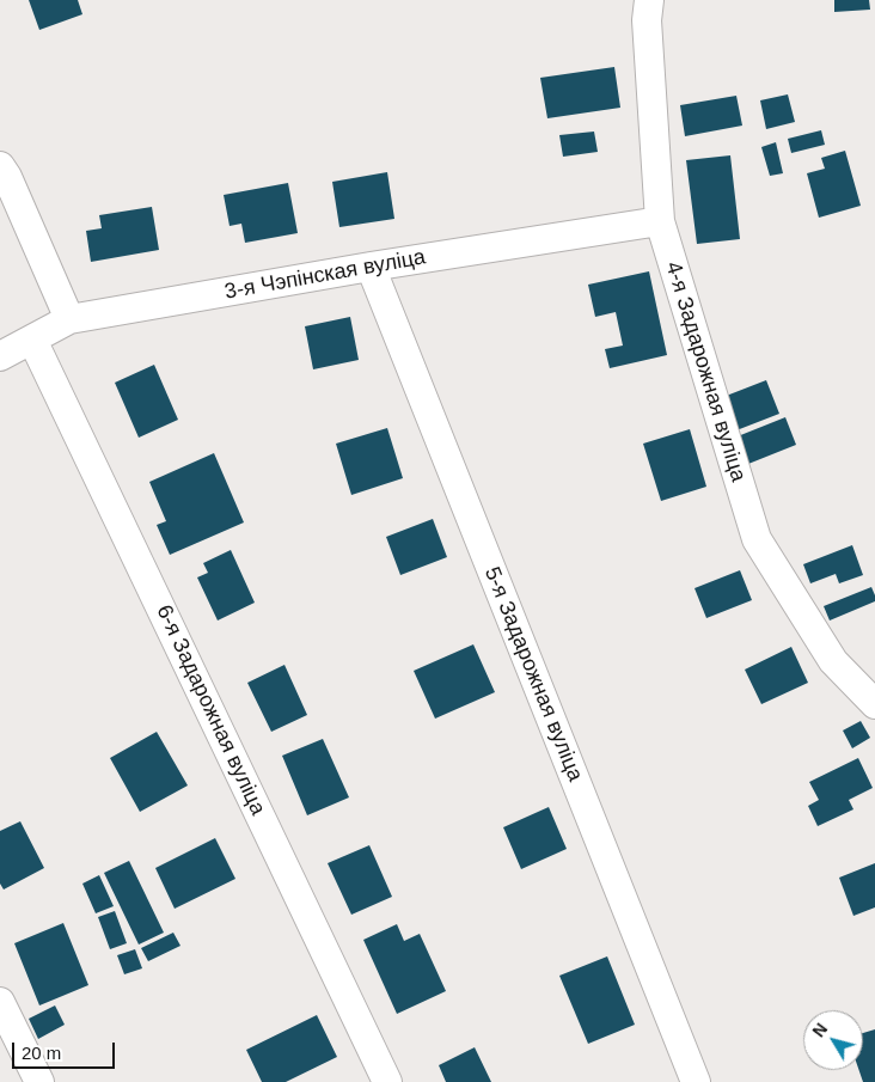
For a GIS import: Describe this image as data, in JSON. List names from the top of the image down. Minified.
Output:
{"streets":{"street":["3-я Чэпінская вуліца","4-я Задарожная вуліца","5-я Задарожная вуліца","6-я Задарожная вуліца"]},"crossings":[["3-я Чэпінская вуліца","4-я Задарожная вуліца"],["3-я Чэпінская вуліца","5-я Задарожная вуліца"],["3-я Чэпінская вуліца","6-я Задарожная вуліца"]],"scale_bar":"20 m","north":"top left"}
